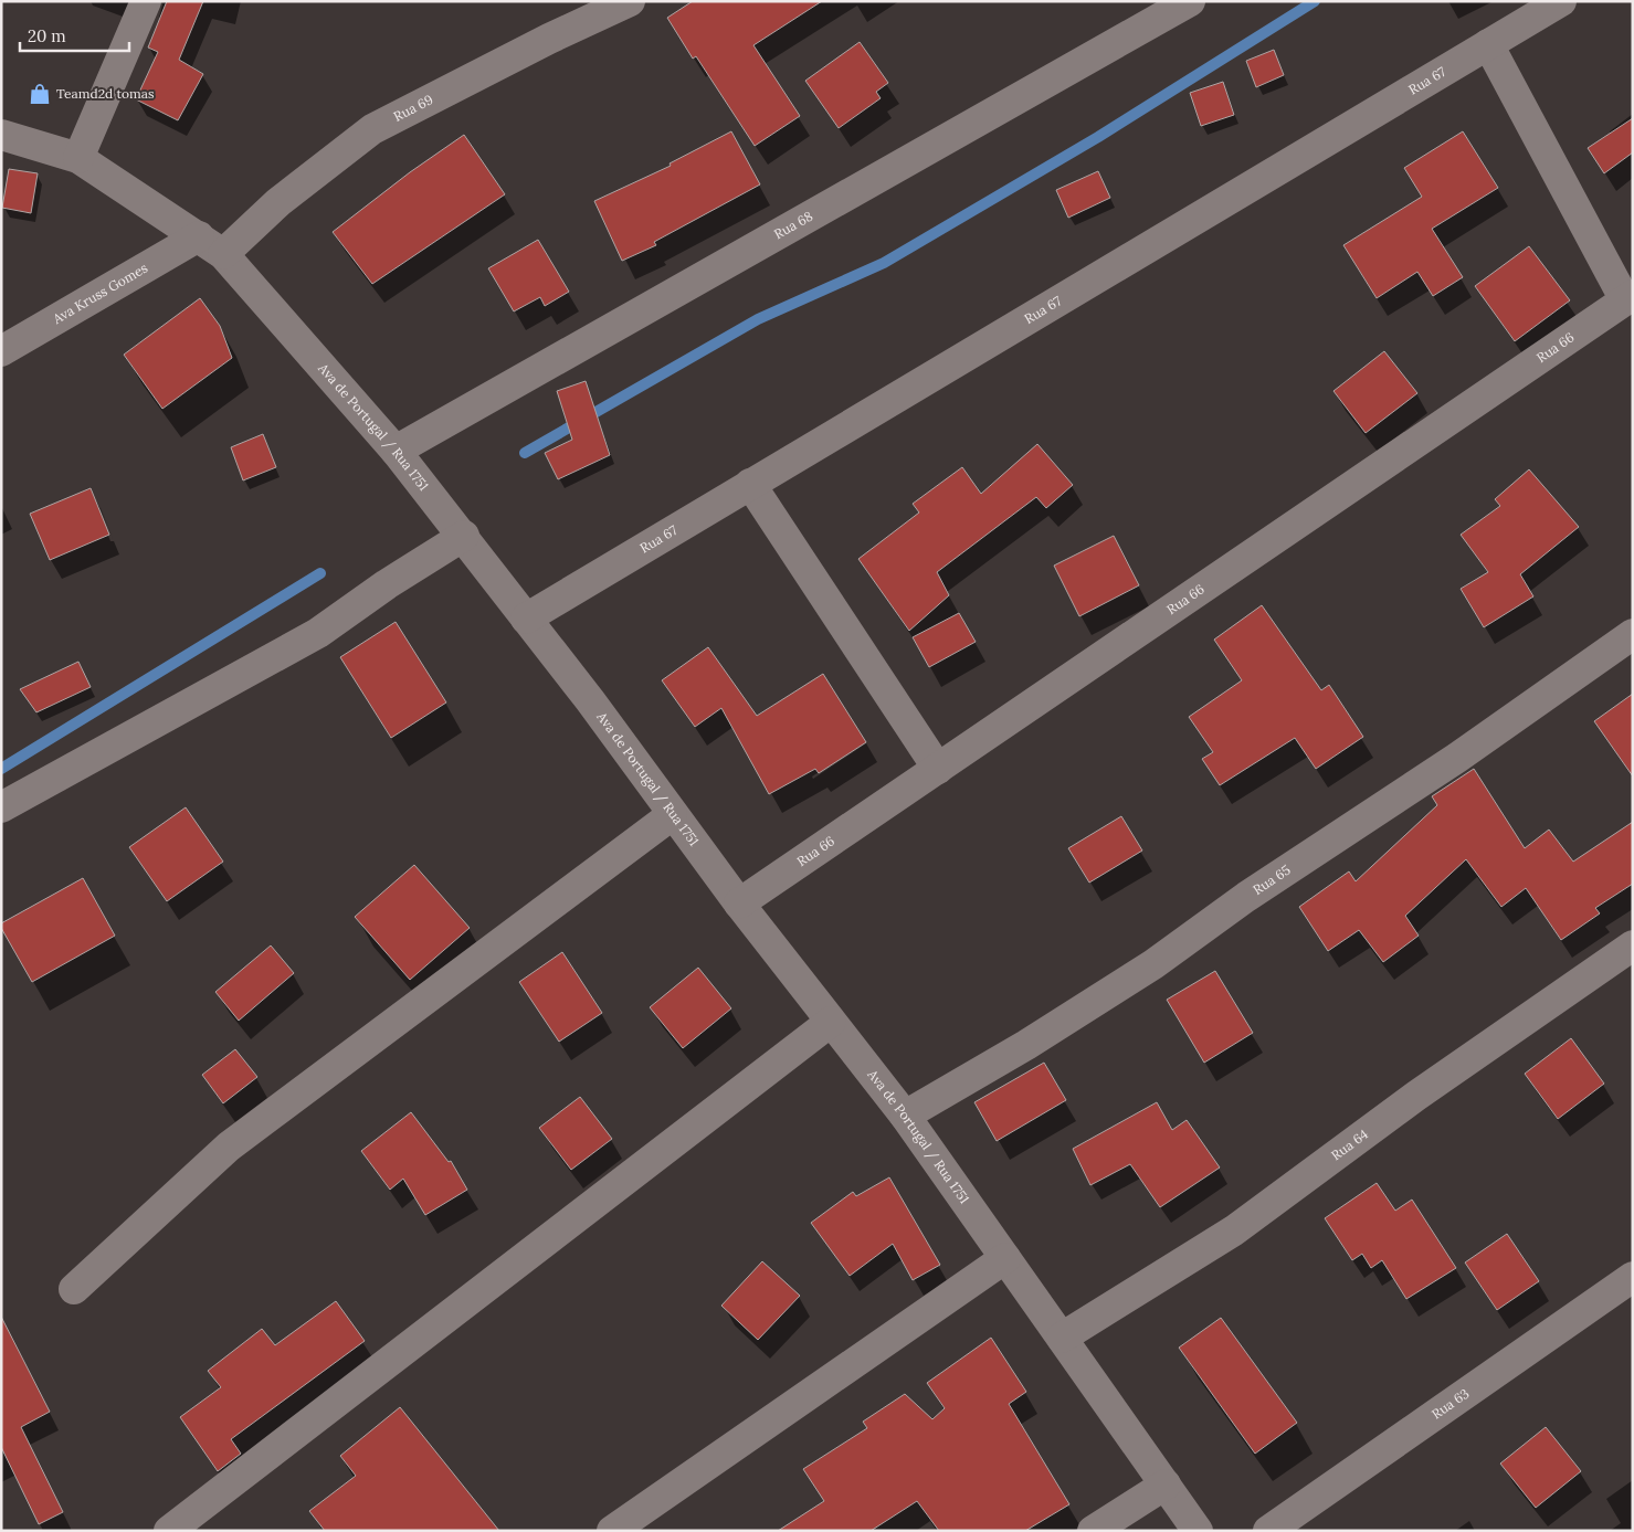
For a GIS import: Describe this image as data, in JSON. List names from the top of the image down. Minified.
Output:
{"streets":{"street":["Rua 67","Rua 69","Rua 68","Ava Kruss Gomes","Rua 66","Ava de Portugal / Rua 1751","Rua 65","Rua 64","Rua 63"]},"crossings":[["Rua 67","Ava de Portugal / Rua 1751"],["Rua 69","Ava de Portugal / Rua 1751"],["Rua 68","Ava de Portugal / Rua 1751"],["Ava Kruss Gomes","Ava de Portugal / Rua 1751"],["Rua 66","Ava de Portugal / Rua 1751"],["Ava de Portugal / Rua 1751","Rua 65"],["Ava de Portugal / Rua 1751","Rua 64"]],"places":{"shop":["Teamd2d tomas"]},"scale_bar":"20 m"}
